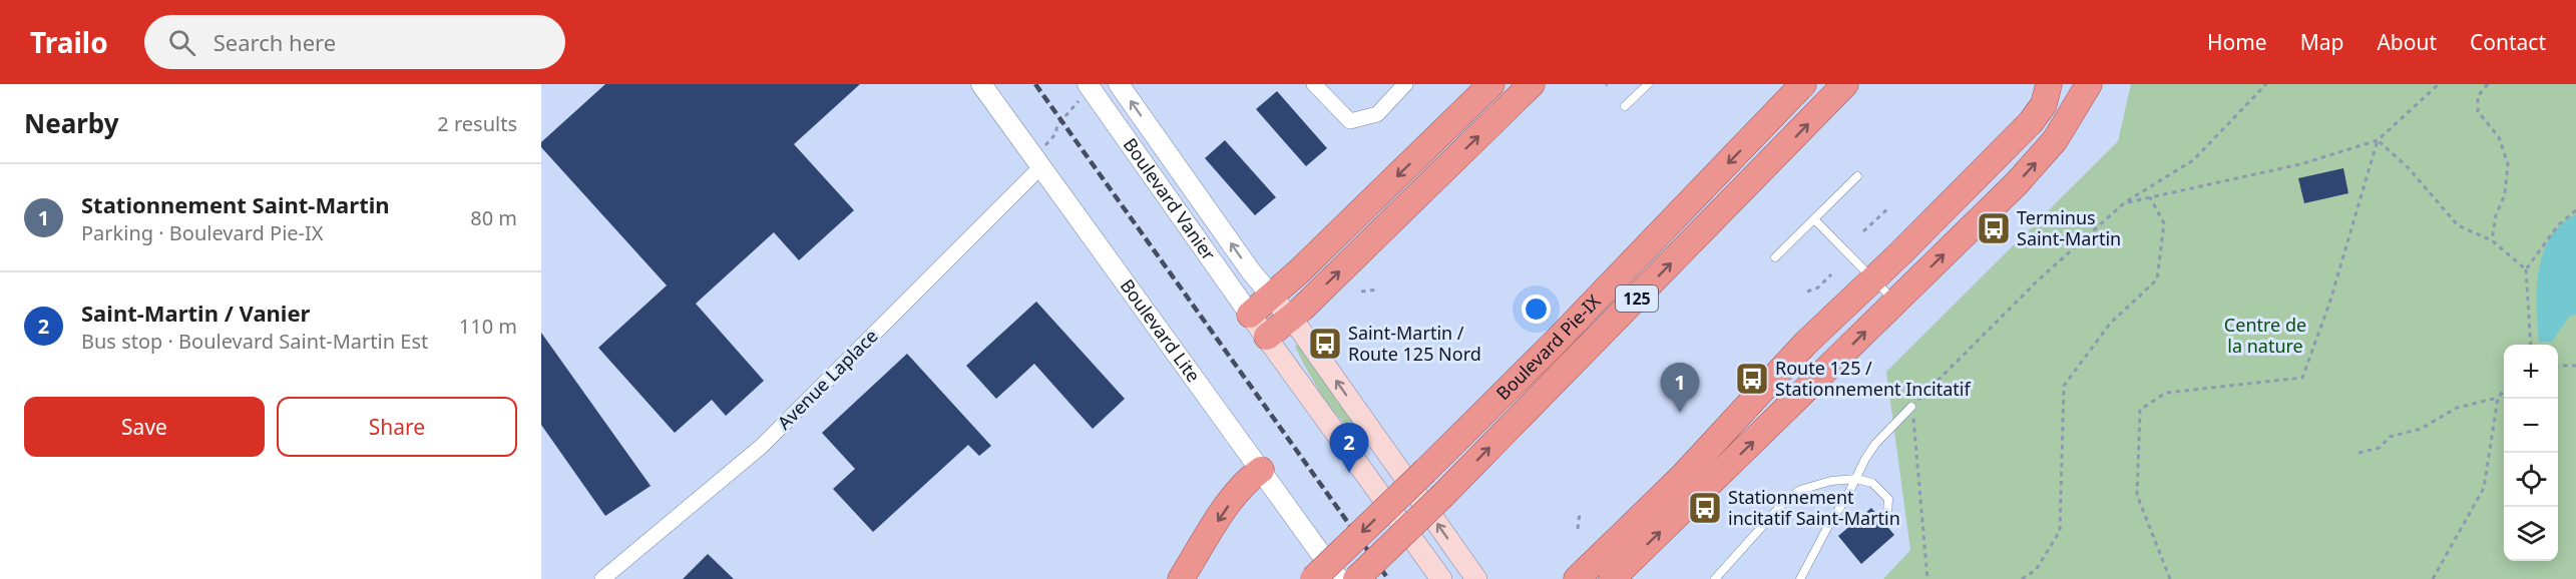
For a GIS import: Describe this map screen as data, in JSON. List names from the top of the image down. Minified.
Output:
{"streets":{"highway":["125","Boulevard Pie-IX"],"street":["Boulevard Vanier","Boulevard Lite","Avenue Laplace"]},"crossings":[["Boulevard Lite","Avenue Laplace"]],"parks":["Centre de la nature"],"places":{"bus stop":["Terminus Saint-Martin","Saint-Martin / Route 125 Nord","Route 125 / Stationnement Incitatif","Stationnement incitatif Saint-Martin"]},"page":{"header":"Trailo","search":"Search here","nav":["Home","Map","About","Contact"],"heading":["Nearby","2 results"],"list":[{"mark":"1","name":"Stationnement Saint-Martin","note":"Parking · Boulevard Pie-IX","value":"80 m"},{"mark":"2","name":"Saint-Martin / Vanier","note":"Bus stop · Boulevard Saint-Martin Est","value":"110 m"}],"map_buttons":["+","−"],"pins":["1","2"],"buttons":["Save","Share"]}}
